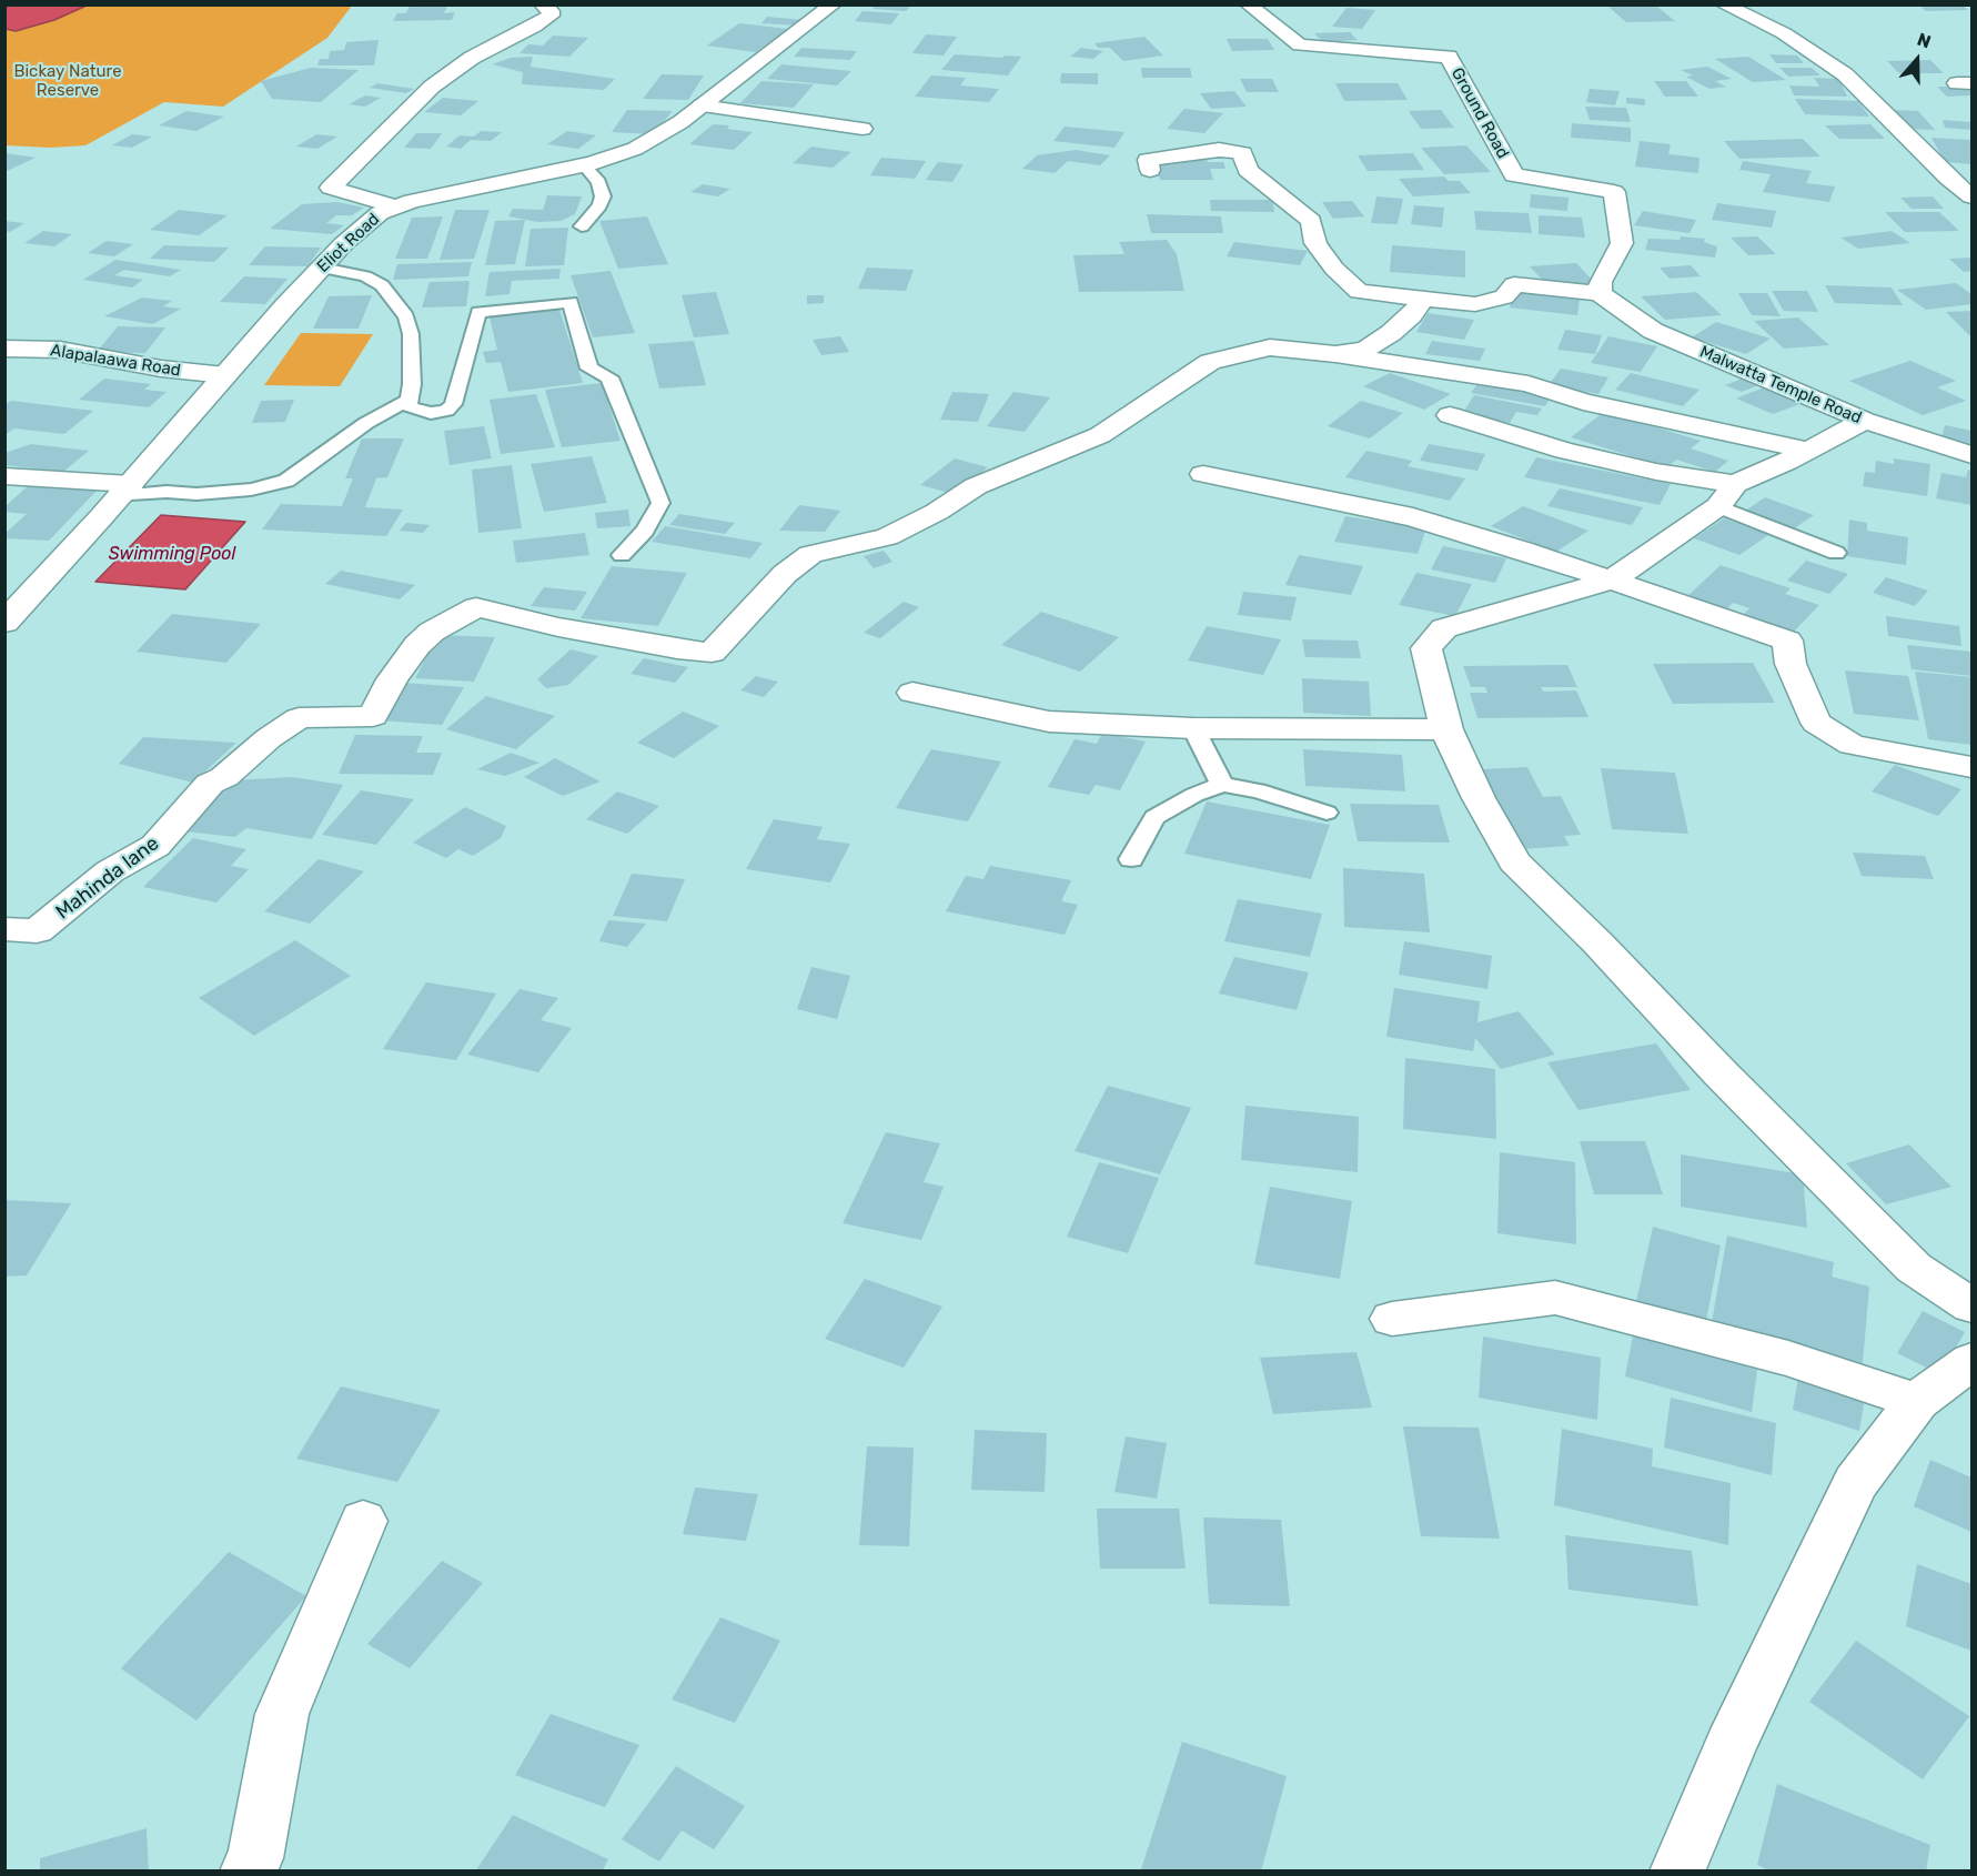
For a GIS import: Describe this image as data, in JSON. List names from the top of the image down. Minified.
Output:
{"streets":{"street":["Ground Road","Eliot Road","Alapalaawa Road","Malwatta Temple Road","Mahinda lane"]},"crossings":[["Ground Road","Malwatta Temple Road"],["Eliot Road","Alapalaawa Road"]],"water":["Swimming Pool"],"parks":["Bickay Nature Reserve"],"north":"top"}
